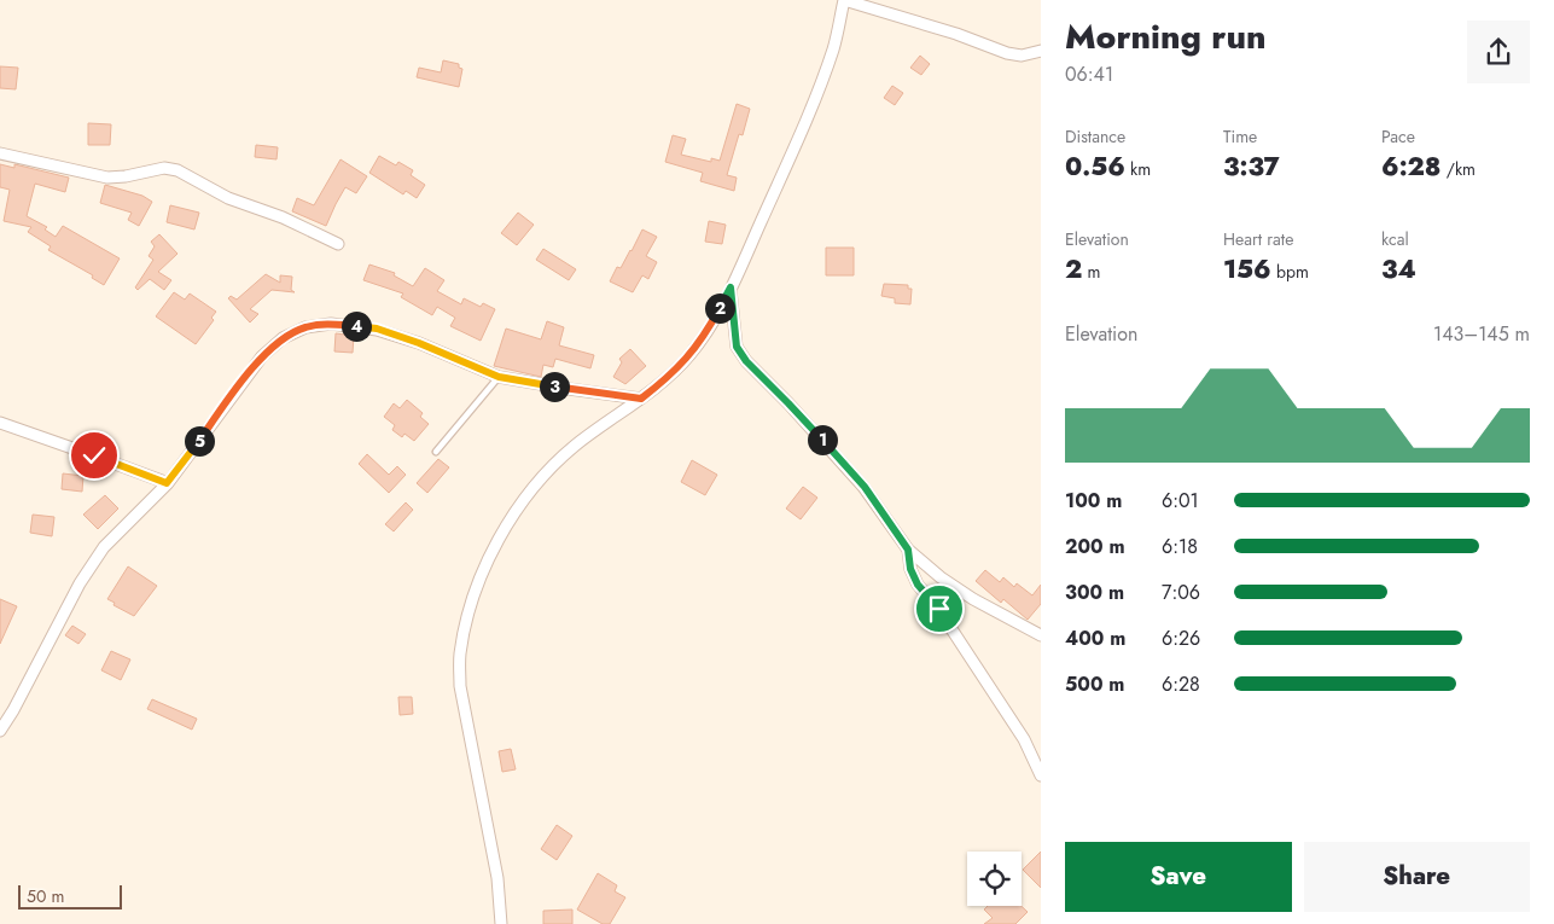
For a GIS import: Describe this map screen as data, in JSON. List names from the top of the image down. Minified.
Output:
{"scale_bar":"50 m","page":{"heading":["Morning run","06:41"],"stats":[["Distance","0.56 km"],["Time","3:37"],["Pace","6:28 /km"],["Elevation","2 m"],["Heart rate","156 bpm"],["kcal","34"]],"pins":["2","4","3","1","5"],"chart":["Elevation","143–145 m"],"list":[{"name":"100 m","note":"6:01"},{"name":"200 m","note":"6:18"},{"name":"300 m","note":"7:06"},{"name":"400 m","note":"6:26"},{"name":"500 m","note":"6:28"}],"buttons":["Save","Share"],"scale":"50 m"}}
